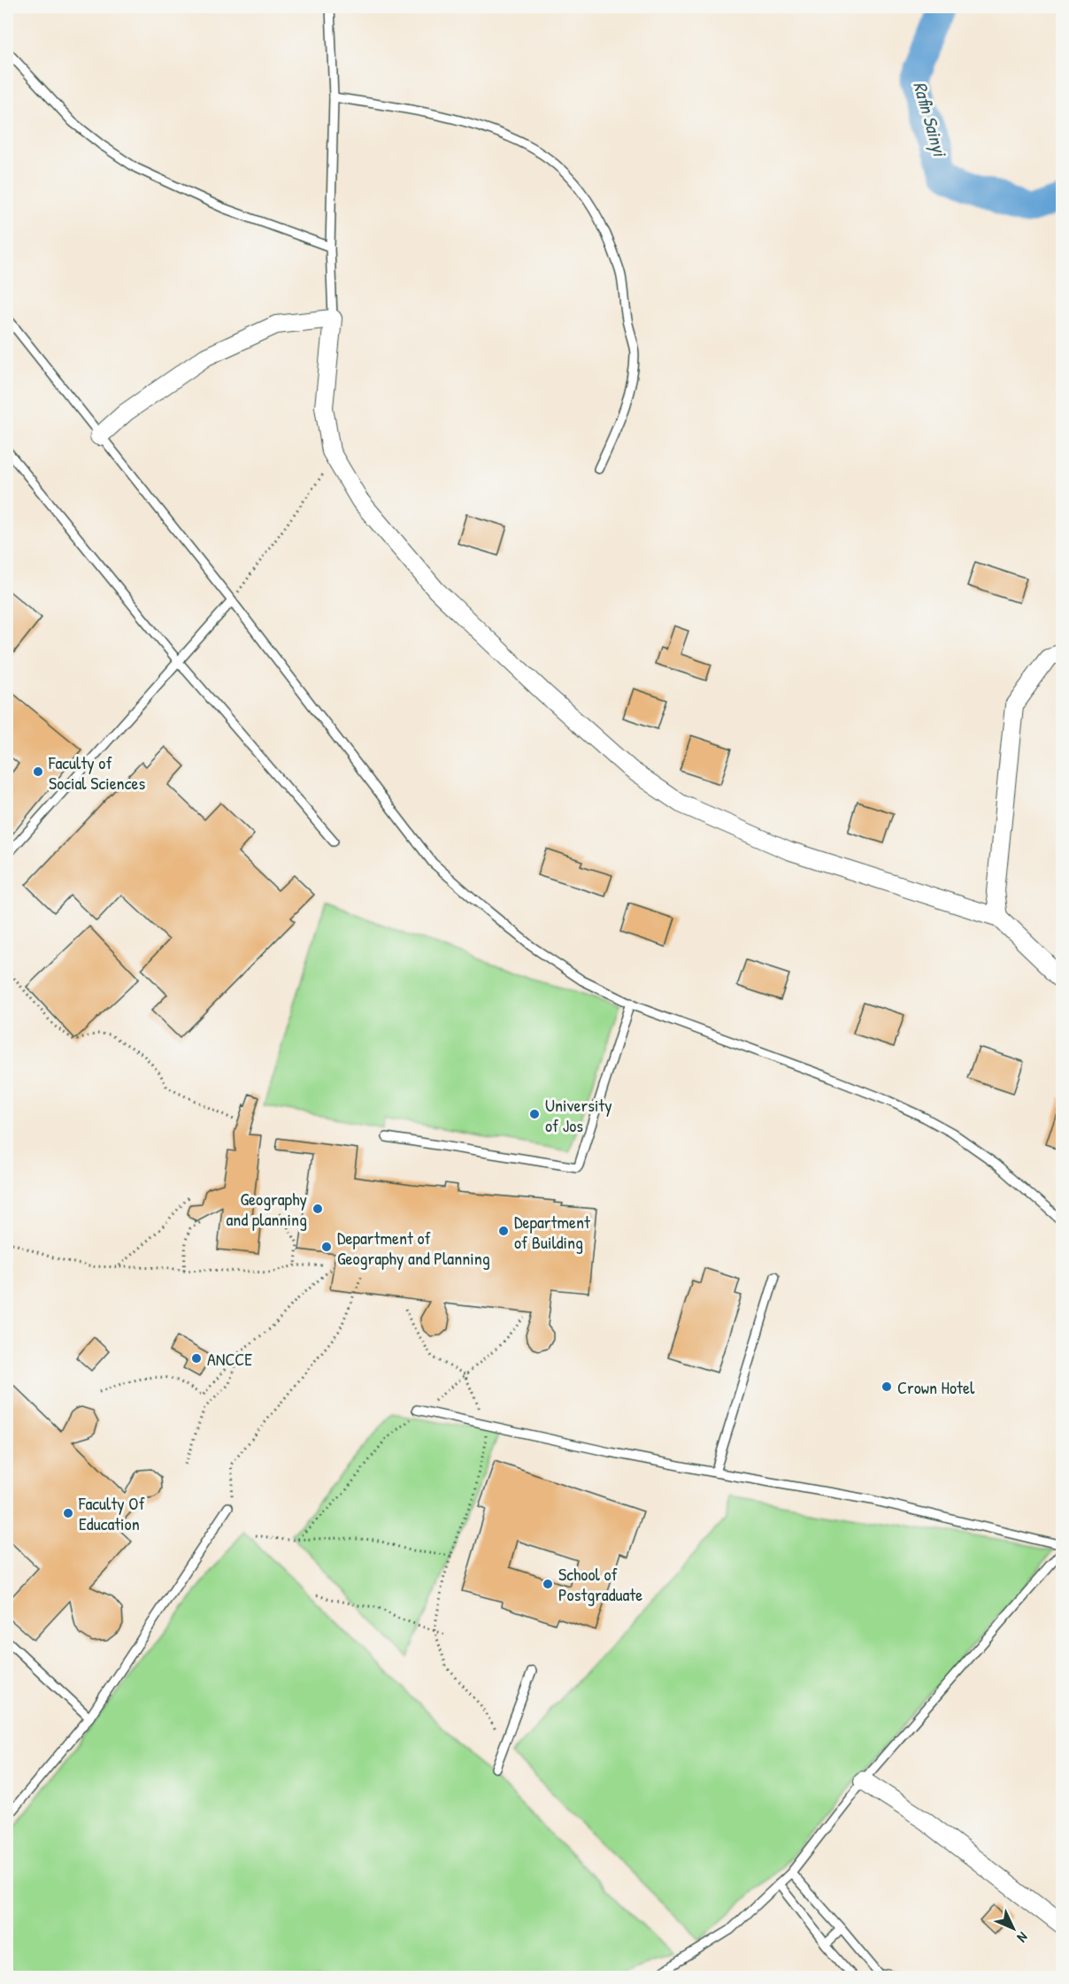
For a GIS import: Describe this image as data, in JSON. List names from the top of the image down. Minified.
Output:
{"water":["Rafin Sainyi"],"places":["Faculty of Social Sciences","University of Jos","Geography and planning","Department of Building","Department of Geography and Planning","ANCCE","Crown Hotel","Faculty Of Education","School of Postgraduate"],"north":"bottom right"}
